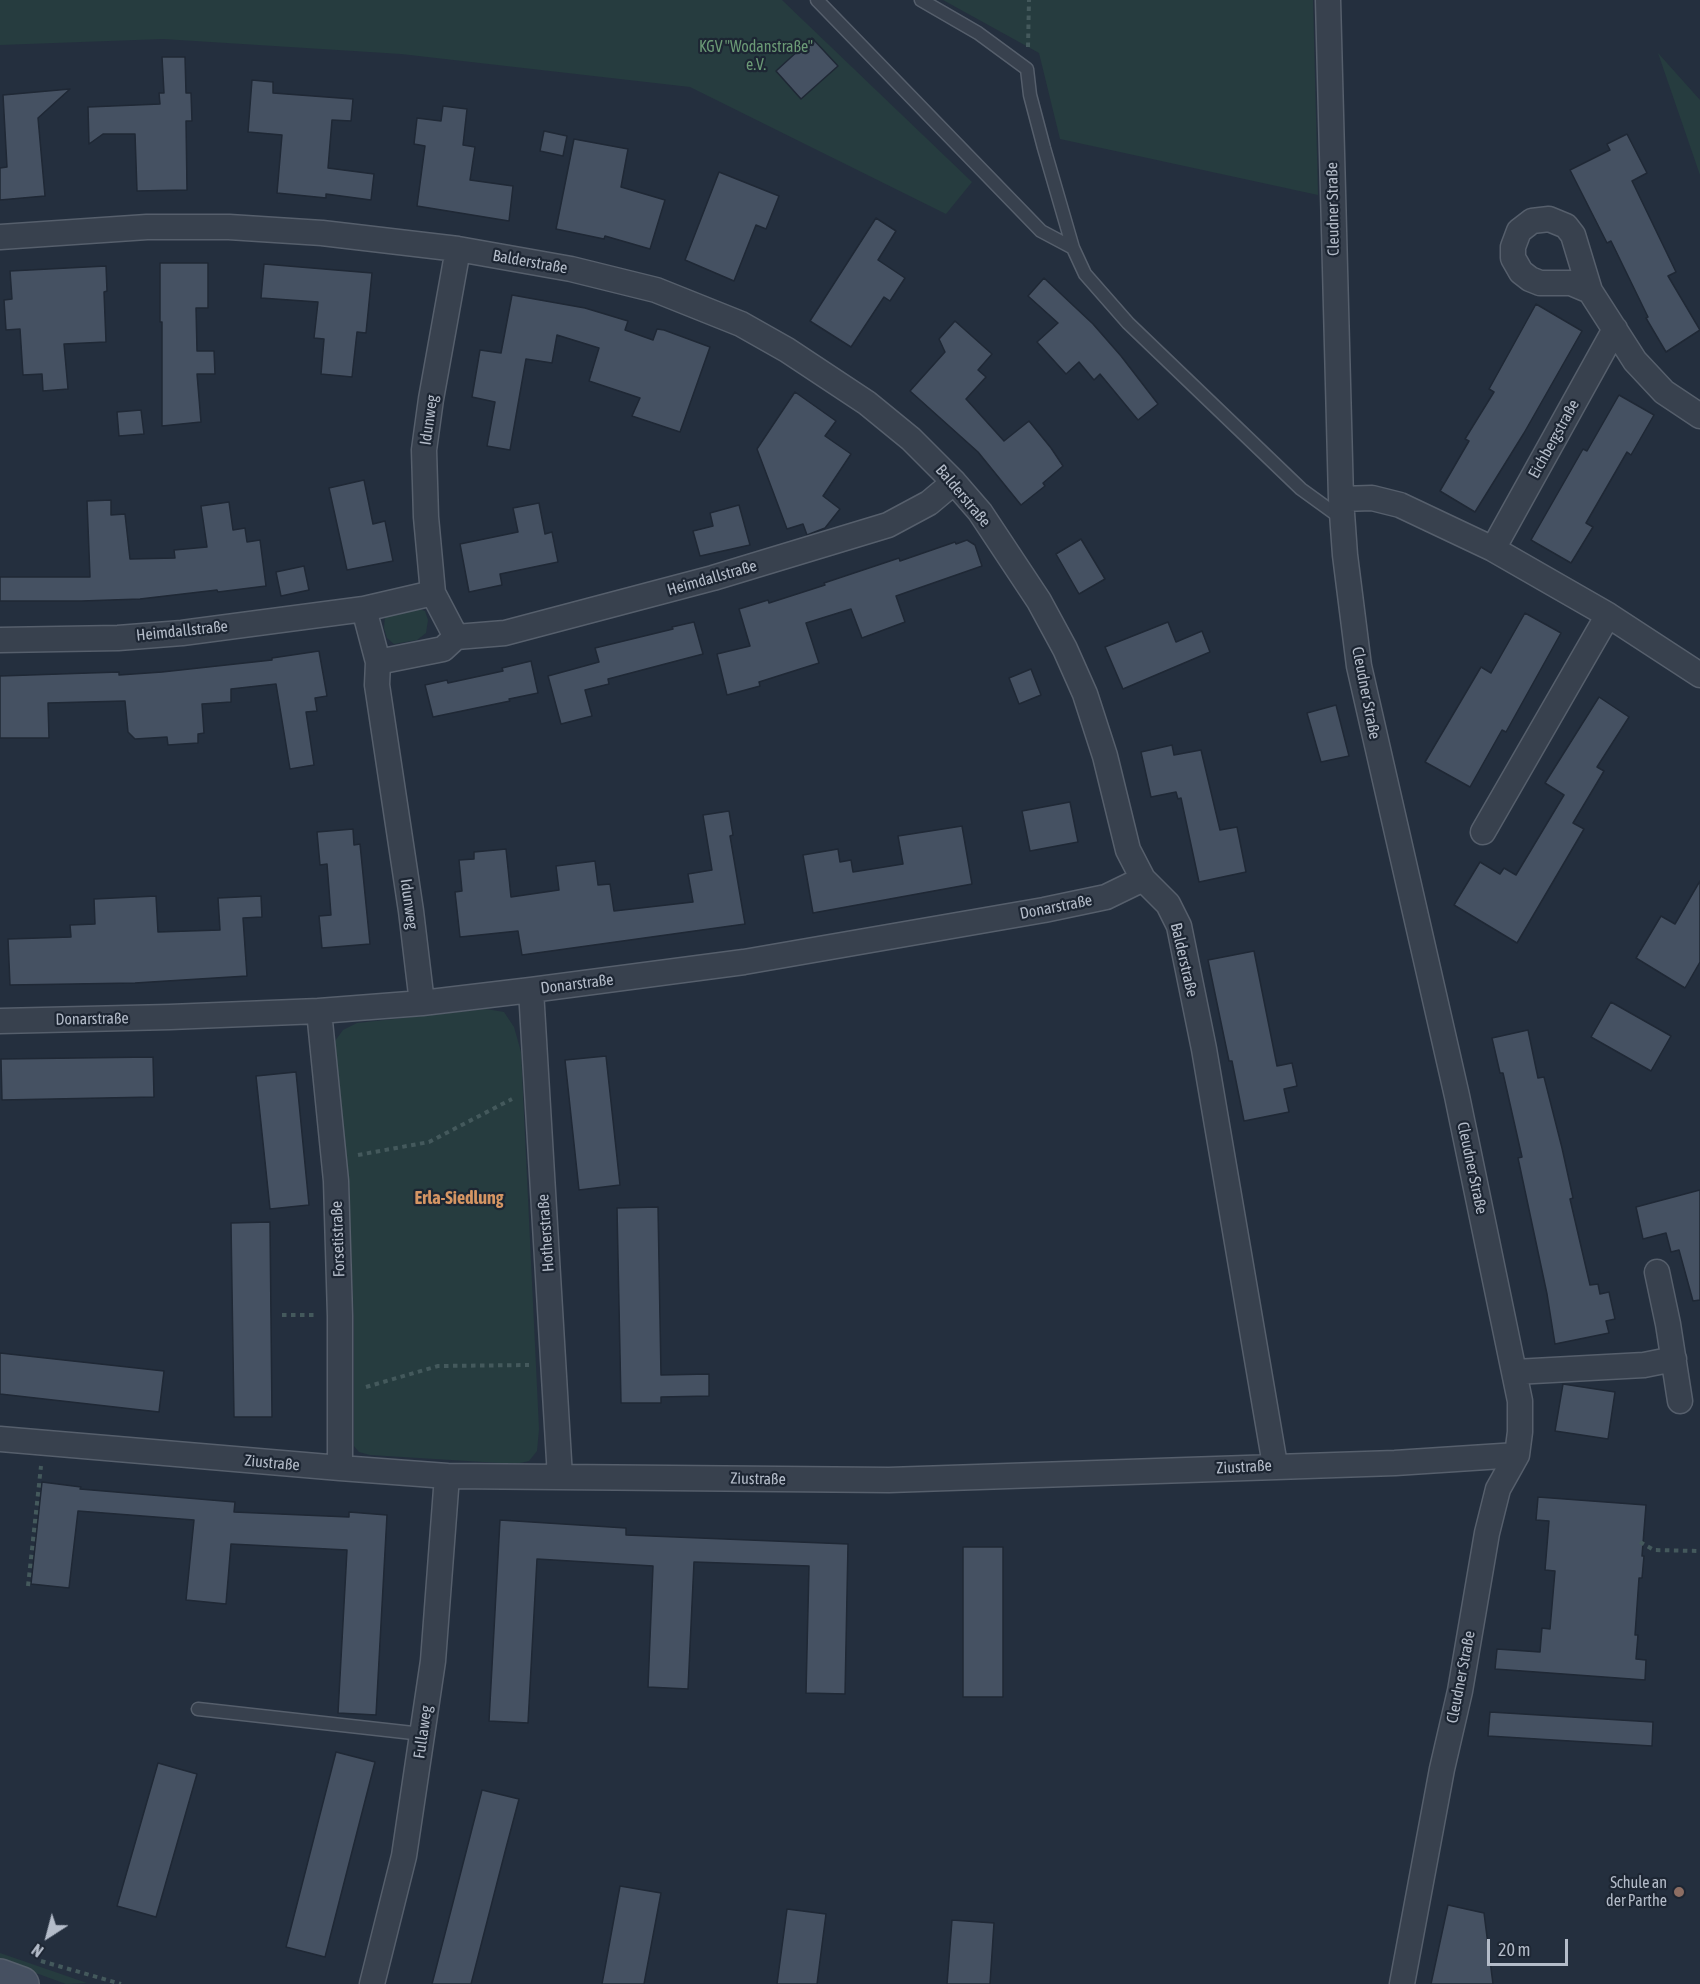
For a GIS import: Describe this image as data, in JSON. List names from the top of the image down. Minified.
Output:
{"streets":{"street":["Cleudner Straße","Balderstraße","Idunweg","Eichbergstraße","Heimdallstraße","Donarstraße","Hotherstraße","Forsetistraße","Ziustraße","Fullaweg"]},"crossings":[["Cleudner Straße","Ziustraße"],["Balderstraße","Idunweg"],["Balderstraße","Heimdallstraße"],["Balderstraße","Donarstraße"],["Balderstraße","Ziustraße"],["Idunweg","Heimdallstraße"],["Idunweg","Donarstraße"],["Donarstraße","Hotherstraße"],["Donarstraße","Forsetistraße"],["Hotherstraße","Ziustraße"],["Forsetistraße","Ziustraße"],["Ziustraße","Fullaweg"]],"districts":["Erla-Siedlung"],"parks":["KGV \"Wodanstraße\" e.V."],"places":["Schule an der Parthe"],"scale_bar":"20 m","north":"bottom left"}
